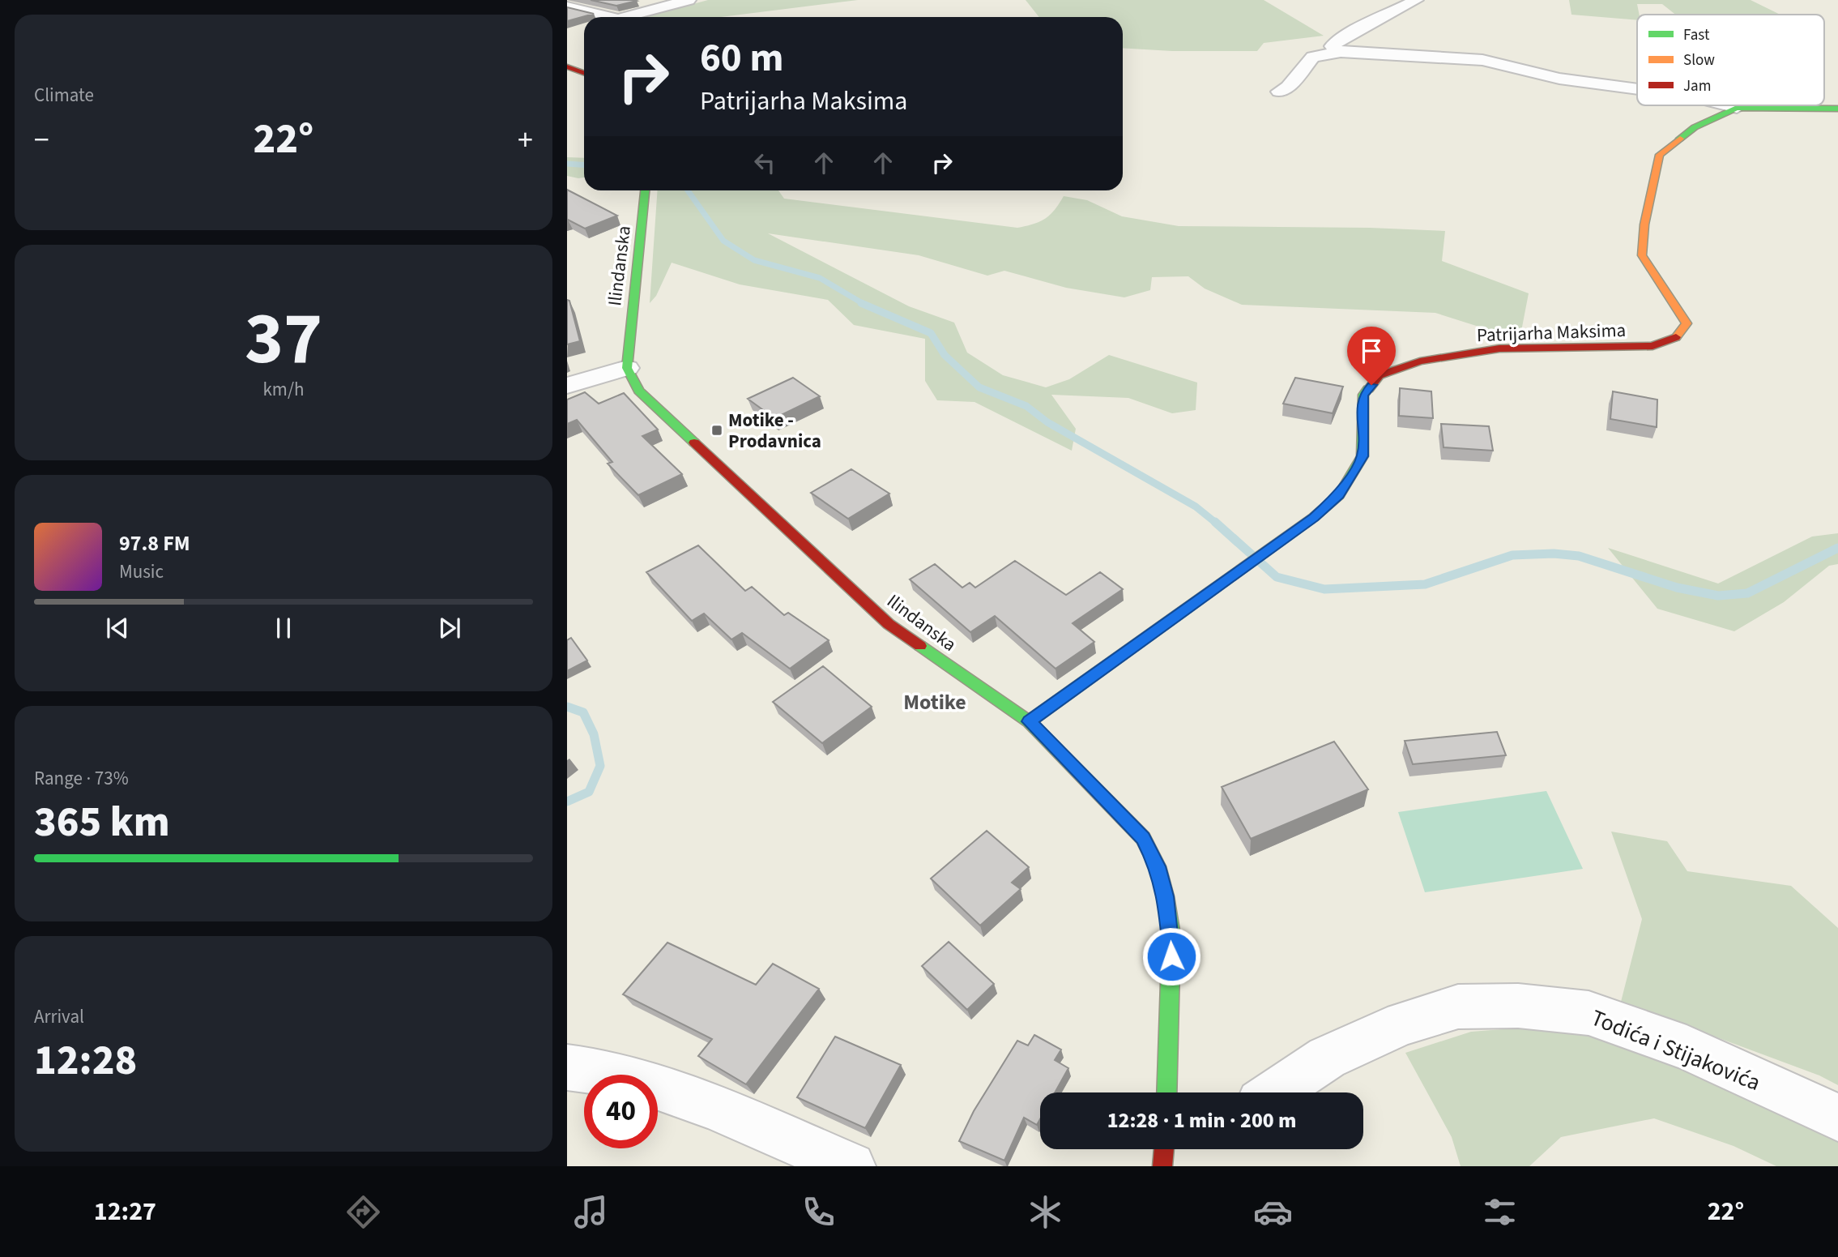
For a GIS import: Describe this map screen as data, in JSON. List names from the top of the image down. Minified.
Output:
{"streets":{"street":["Ilindanska","Patrijarha Maksima","Todića i Stijakovića"]},"crossings":[["Ilindanska","Patrijarha Maksima"]],"districts":["Motike"],"places":{"transit":["Motike - Prodavnica"]},"legend":["Fast","Slow","Jam"],"page":{"tile":["Climate",["37","km/h"],["Range · 73%","365 km"],["Arrival","12:28"]],"turn":["60 m","Patrijarha Maksima"],"heat":["−","22°","+"],"song":["97.8 FM","Music"],"limit":"40","trip":"12:28 · 1 min · 200 m","tabs":["12:27","22°"]}}
